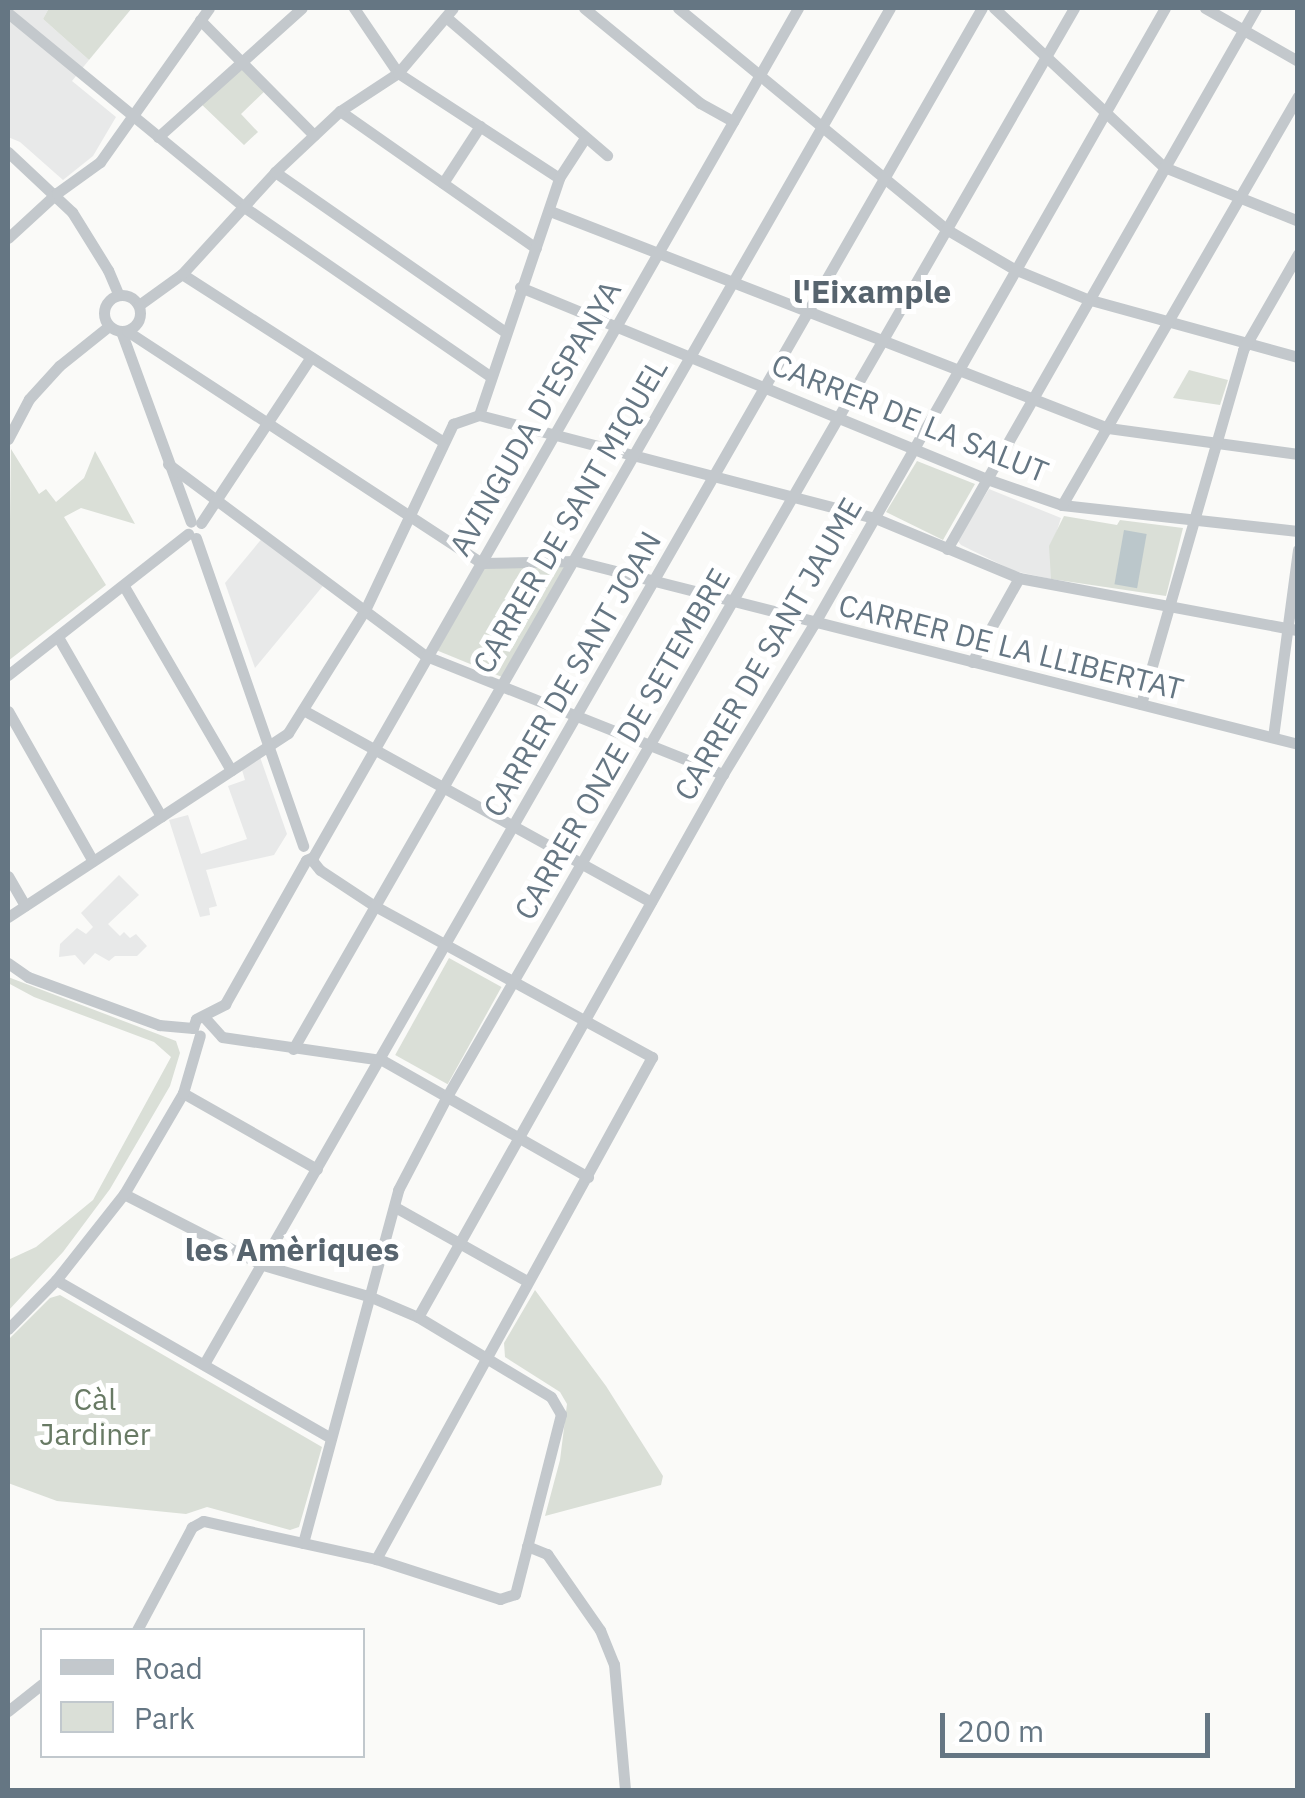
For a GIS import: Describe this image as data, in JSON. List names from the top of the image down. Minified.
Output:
{"streets":{"street":["AVINGUDA D'ESPANYA","CARRER DE LA SALUT","CARRER DE SANT MIQUEL","CARRER DE LA LLIBERTAT","CARRER DE SANT JAUME","CARRER DE SANT JOAN","CARRER ONZE DE SETEMBRE"]},"crossings":[["AVINGUDA D'ESPANYA","CARRER DE LA SALUT"],["AVINGUDA D'ESPANYA","CARRER DE LA LLIBERTAT"],["CARRER DE LA SALUT","CARRER DE SANT MIQUEL"],["CARRER DE LA SALUT","CARRER DE SANT JAUME"],["CARRER DE LA SALUT","CARRER DE SANT JOAN"],["CARRER DE LA SALUT","CARRER ONZE DE SETEMBRE"],["CARRER DE SANT MIQUEL","CARRER DE LA LLIBERTAT"],["CARRER DE LA LLIBERTAT","CARRER DE SANT JAUME"],["CARRER DE LA LLIBERTAT","CARRER DE SANT JOAN"],["CARRER DE LA LLIBERTAT","CARRER ONZE DE SETEMBRE"]],"districts":["l'Eixample","les Amèriques"],"parks":["Càl Jardiner"],"legend":["Road","Park"],"scale_bar":"200 m"}
